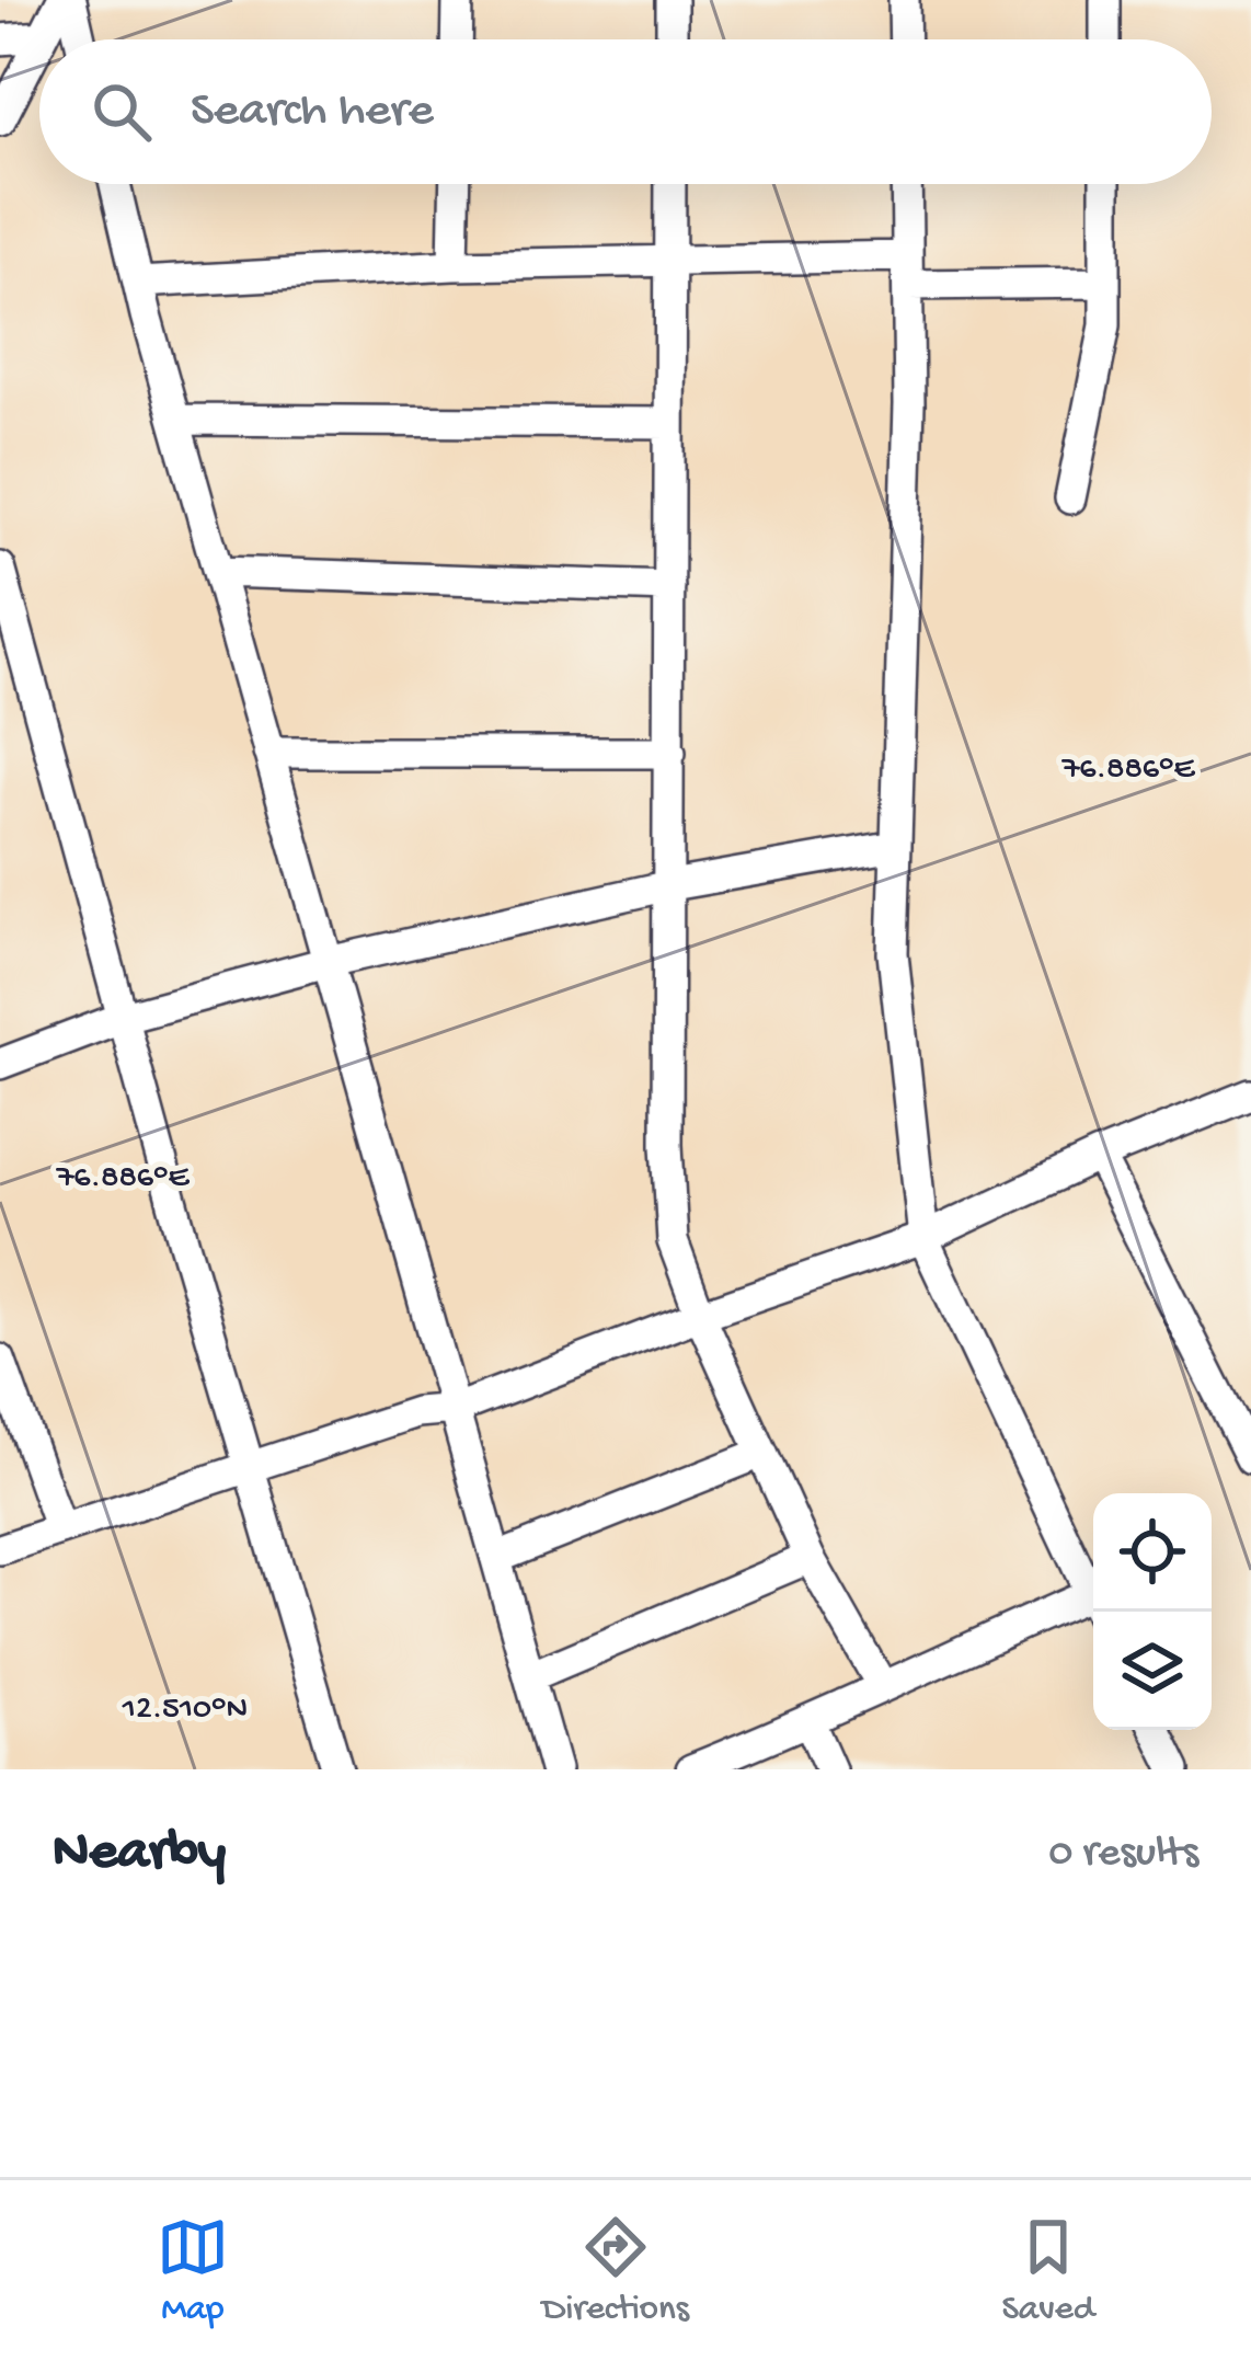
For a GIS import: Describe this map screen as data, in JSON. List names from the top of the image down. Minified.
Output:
{"page":{"search":"Search here","heading":["Nearby","0 results"],"nav":["Map","Directions","Saved"]},"coordinates":["76.886°E","12.510°N"]}
